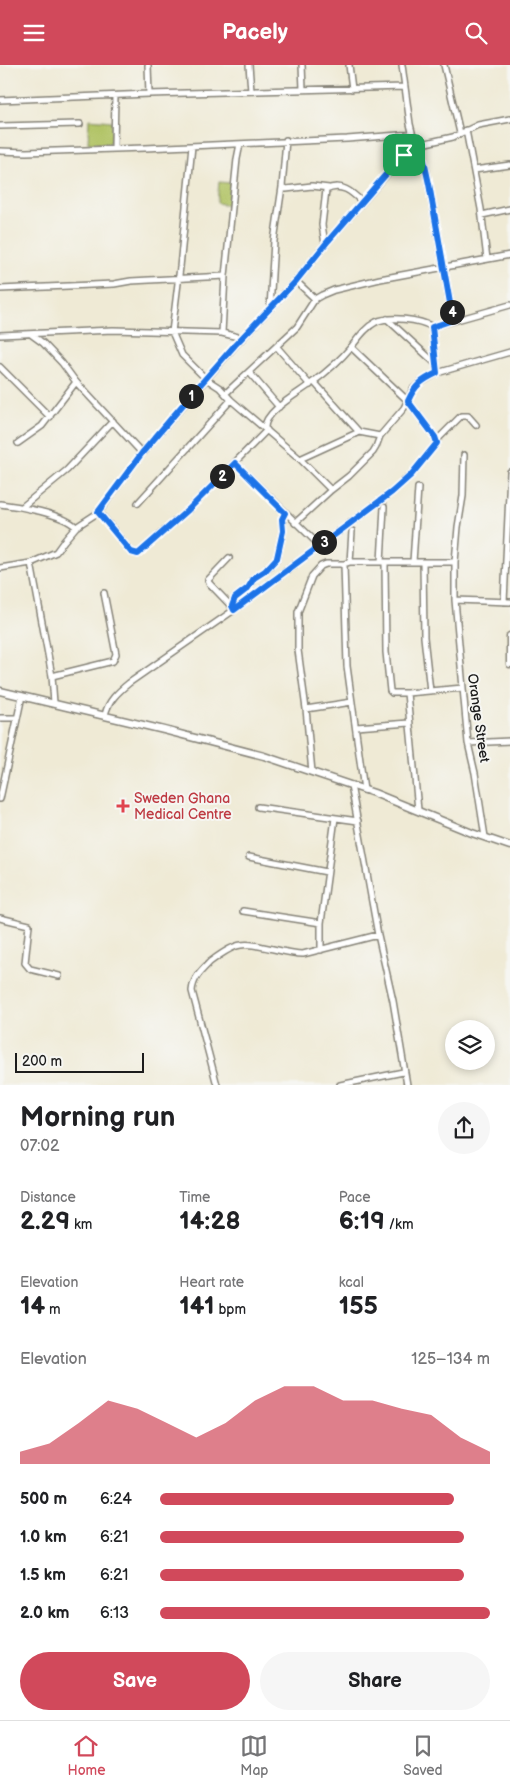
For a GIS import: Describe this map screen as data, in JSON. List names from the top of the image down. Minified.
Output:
{"streets":{"street":["Orange Street"]},"places":{"health":["Sweden Ghana Medical Centre"]},"scale_bar":"200 m","page":{"header":"Pacely","pins":["4","1","2","3"],"scale":"200 m","heading":["Morning run","07:02"],"stats":[["Distance","2.29 km"],["Time","14:28"],["Pace","6:19 /km"],["Elevation","14 m"],["Heart rate","141 bpm"],["kcal","155"]],"chart":["Elevation","125–134 m"],"list":[{"name":"500 m","note":"6:24"},{"name":"1.0 km","note":"6:21"},{"name":"1.5 km","note":"6:21"},{"name":"2.0 km","note":"6:13"}],"buttons":["Save","Share"],"tabs":["Home","Map","Saved"]}}
